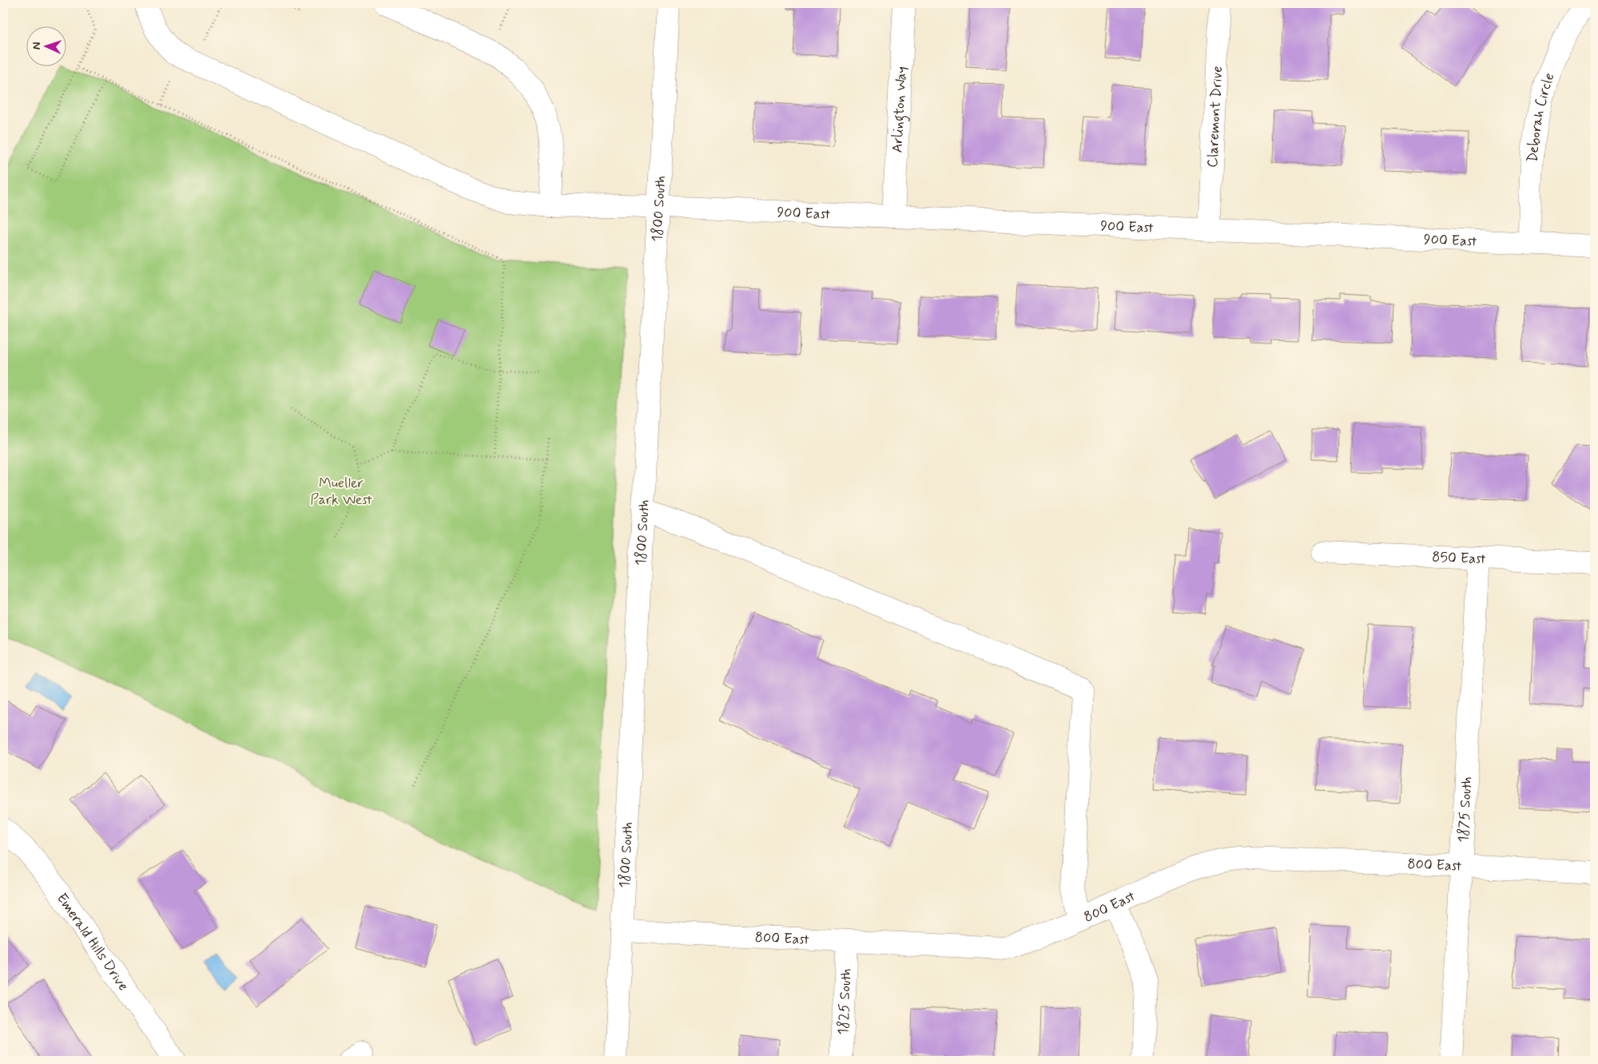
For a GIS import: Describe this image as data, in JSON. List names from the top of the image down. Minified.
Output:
{"streets":{"street":["Arlington Way","Claremont Drive","Deborah Circle","1800 South","900 East","850 East","1875 South","800 East","Emerald Hills Drive","1825 South"]},"crossings":[["Arlington Way","900 East"],["Claremont Drive","900 East"],["Deborah Circle","900 East"],["1800 South","900 East"],["1800 South","800 East"],["850 East","1875 South"],["1875 South","800 East"],["800 East","1825 South"]],"parks":["Mueller Park West"],"north":"left"}
